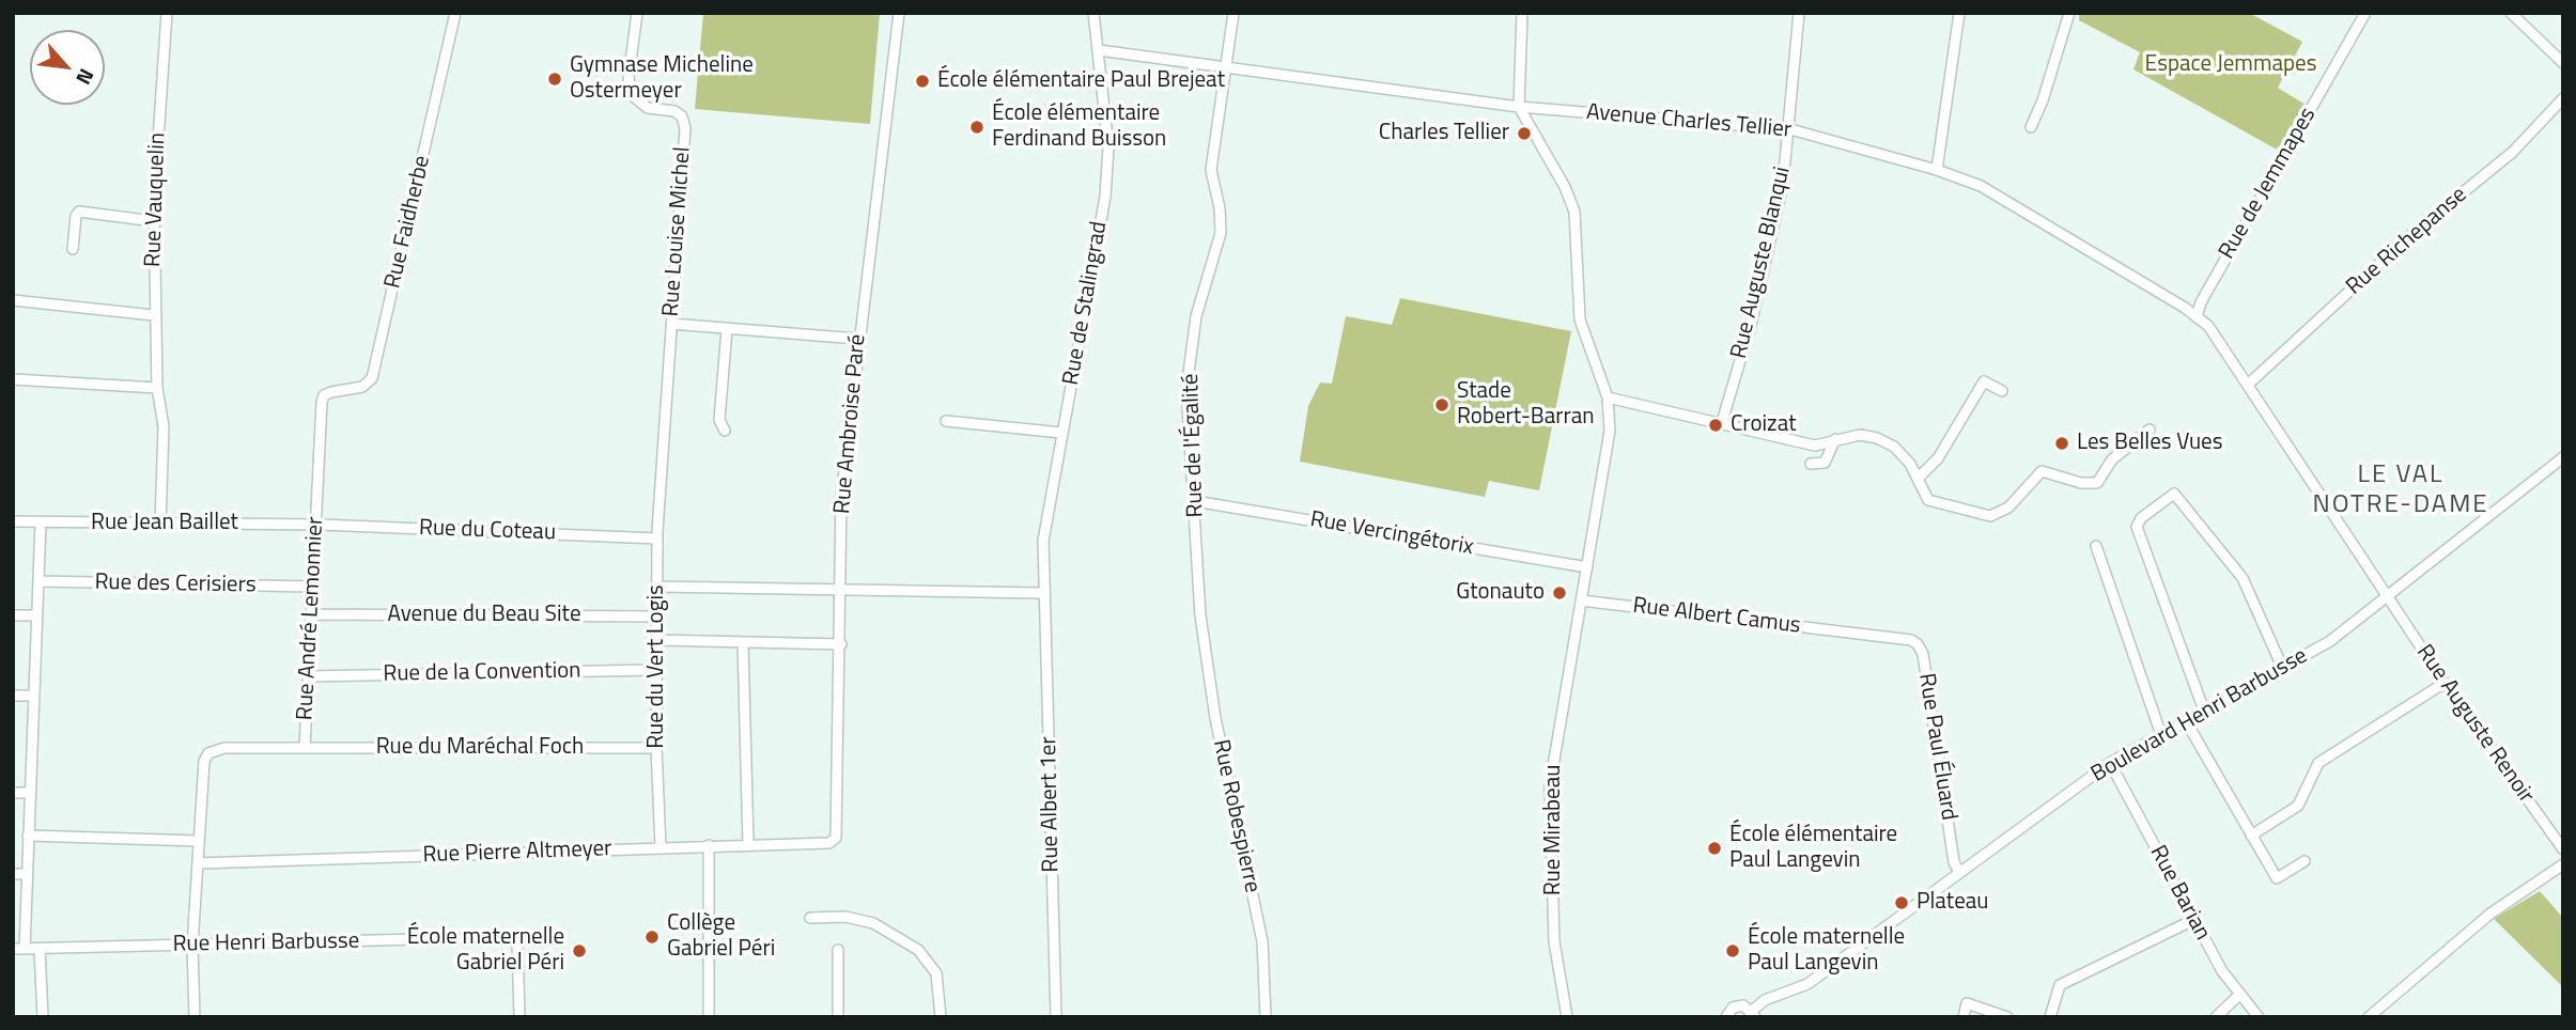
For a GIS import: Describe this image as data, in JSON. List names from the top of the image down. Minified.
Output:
{"streets":{"street":["Avenue Charles Tellier","Rue de Jemmapes","Rue Vauquelin","Rue Faidherbe","Rue Louise Michel","Rue Richepanse","Rue Auguste Blanqui","Rue de Stalingrad","Rue Ambroise Paré","Rue de l'Égalité","Rue Jean Baillet","Rue du Coteau","Rue Vercingétorix","Rue des Cerisiers","Avenue du Beau Site","Rue Albert Camus","Rue André Lemonnier","Rue du Vert Logis","Rue de la Convention","Boulevard Henri Barbusse","Rue Auguste Renoir","Rue Paul Éluard","Rue du Maréchal Foch","Rue Albert 1er","Rue Robespierre","Rue Mirabeau","Rue Pierre Altmeyer","Rue Barian","Rue Henri Barbusse"]},"crossings":[["Avenue Charles Tellier","Rue de Jemmapes"],["Avenue Charles Tellier","Rue Richepanse"],["Avenue Charles Tellier","Rue Auguste Blanqui"],["Avenue Charles Tellier","Rue de Stalingrad"],["Avenue Charles Tellier","Rue de l'Égalité"],["Avenue Charles Tellier","Rue Auguste Renoir"],["Avenue Charles Tellier","Rue Mirabeau"],["Rue Vauquelin","Rue Jean Baillet"],["Rue Faidherbe","Rue André Lemonnier"],["Rue Louise Michel","Rue du Vert Logis"],["Rue Richepanse","Rue Auguste Renoir"],["Rue de Stalingrad","Rue Albert 1er"],["Rue Ambroise Paré","Rue Pierre Altmeyer"],["Rue de l'Égalité","Rue Vercingétorix"],["Rue de l'Égalité","Rue Robespierre"],["Rue Jean Baillet","Rue du Coteau"],["Rue Jean Baillet","Rue André Lemonnier"],["Rue du Coteau","Rue André Lemonnier"],["Rue du Coteau","Rue du Vert Logis"],["Rue Vercingétorix","Rue Mirabeau"],["Rue des Cerisiers","Rue André Lemonnier"],["Avenue du Beau Site","Rue André Lemonnier"],["Avenue du Beau Site","Rue du Vert Logis"],["Rue Albert Camus","Rue Paul Éluard"],["Rue Albert Camus","Rue Mirabeau"],["Rue André Lemonnier","Rue de la Convention"],["Rue André Lemonnier","Rue du Maréchal Foch"],["Rue André Lemonnier","Rue Pierre Altmeyer"],["Rue André Lemonnier","Rue Henri Barbusse"],["Rue du Vert Logis","Rue de la Convention"],["Rue du Vert Logis","Rue du Maréchal Foch"],["Rue du Vert Logis","Rue Pierre Altmeyer"],["Boulevard Henri Barbusse","Rue Auguste Renoir"],["Boulevard Henri Barbusse","Rue Paul Éluard"],["Boulevard Henri Barbusse","Rue Barian"]],"districts":["LE VAL NOTRE-DAME"],"parks":["Espace Jemmapes"],"places":["Gymnase Micheline Ostermeyer","École élémentaire Paul Brejeat","École élémentaire Ferdinand Buisson","Charles Tellier","Stade Robert-Barran","Croizat","Les Belles Vues","Gtonauto","École élémentaire Paul Langevin","Plateau","Collège Gabriel Péri","École maternelle Gabriel Péri","École maternelle Paul Langevin"],"north":"bottom right"}
